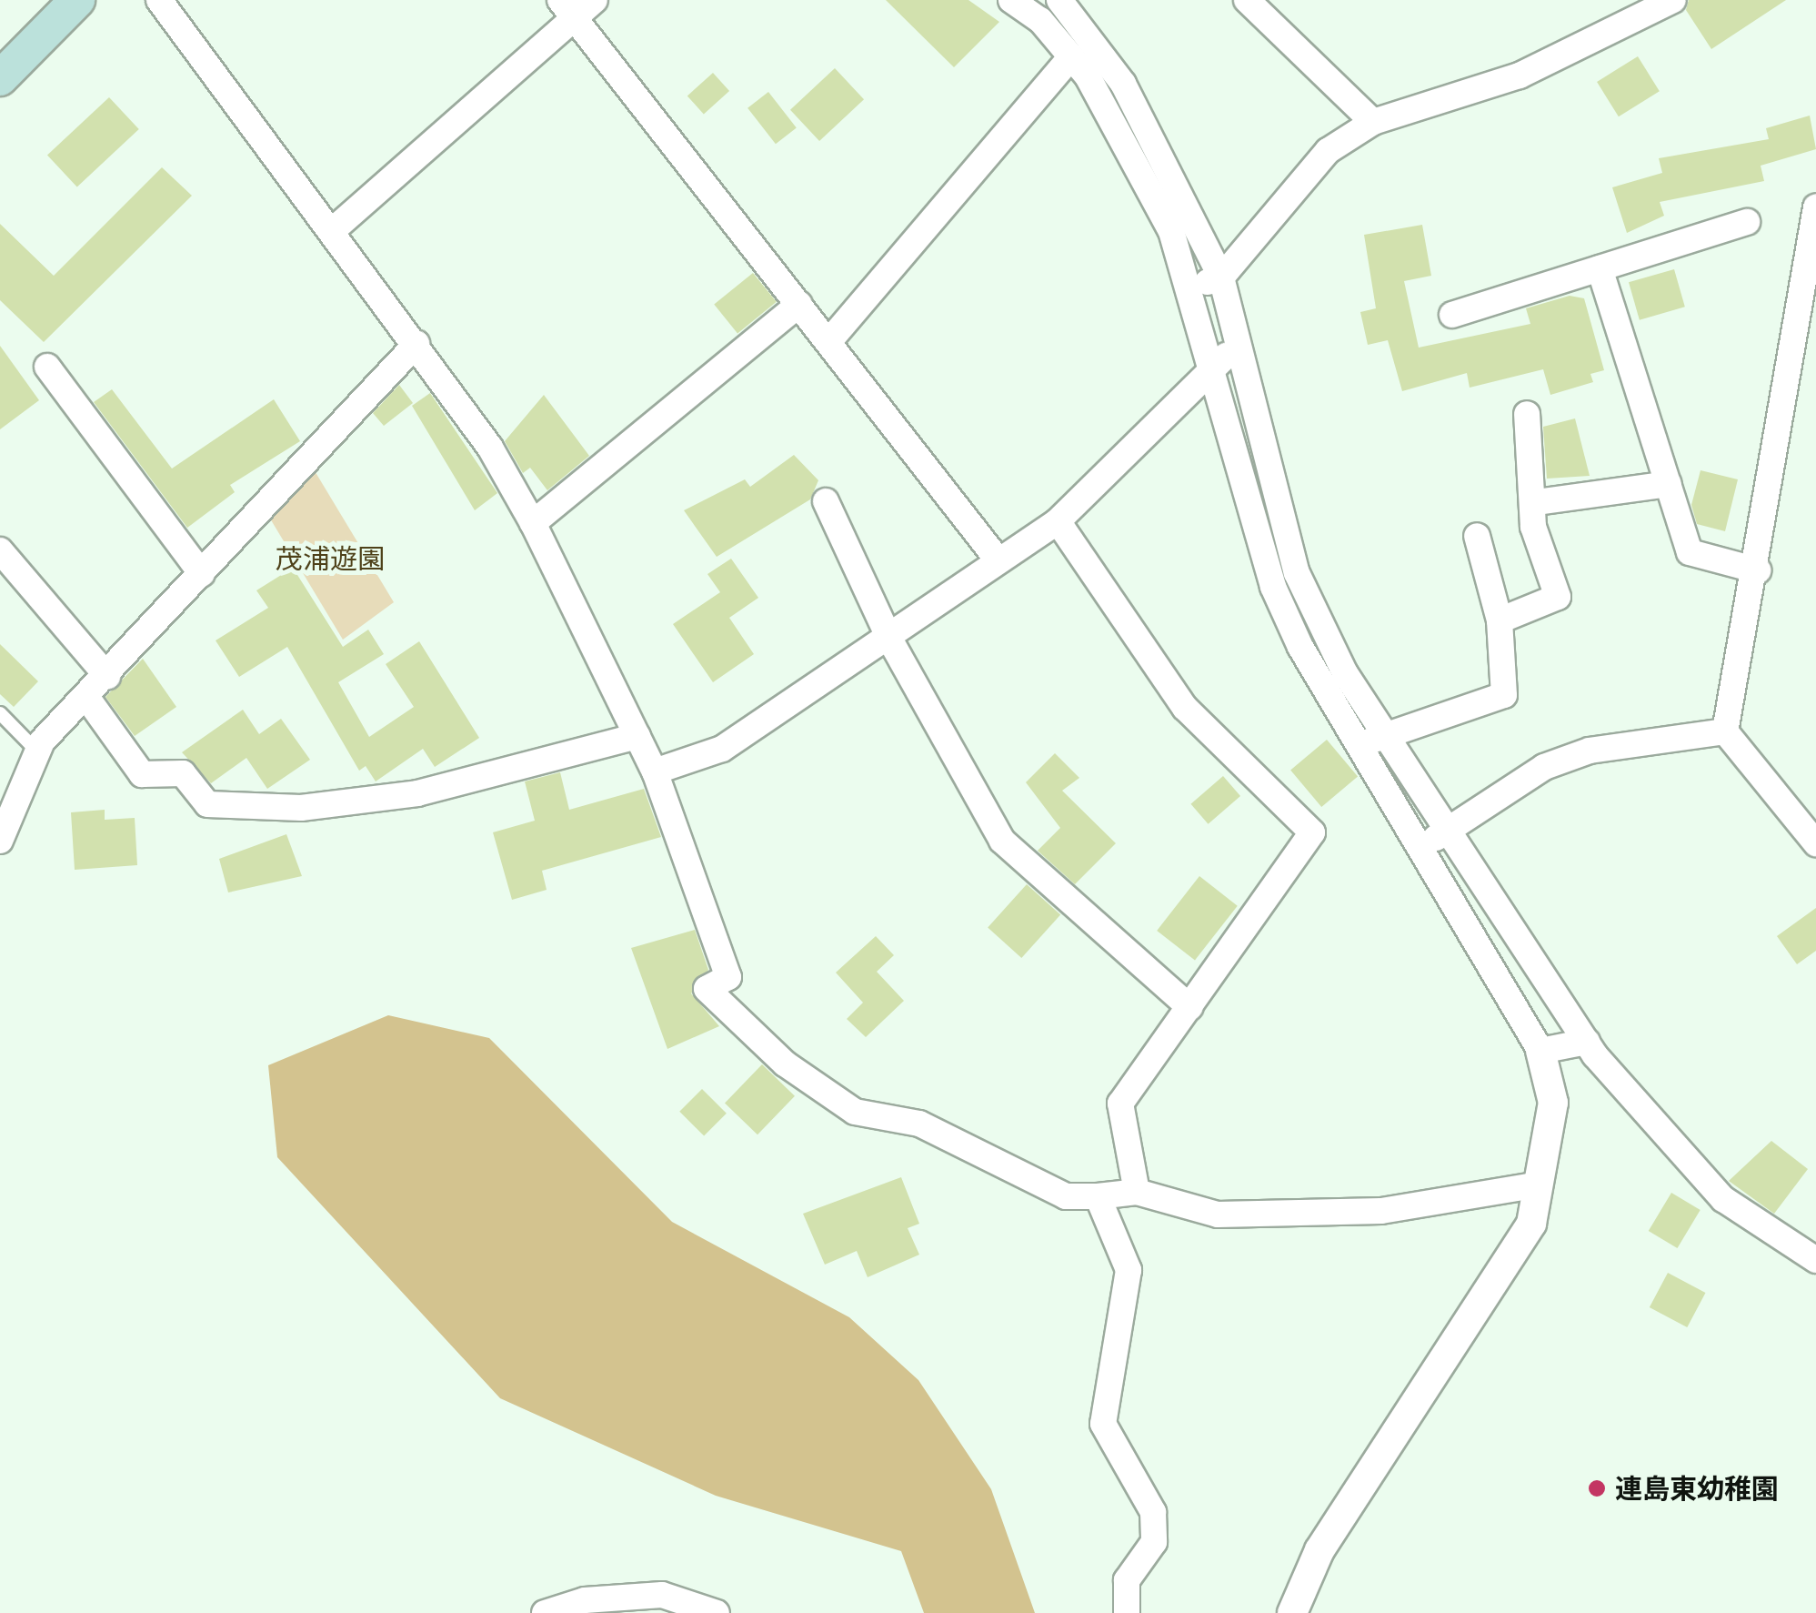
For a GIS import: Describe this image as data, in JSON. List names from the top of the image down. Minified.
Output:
{"parks":["茂浦遊園"],"places":["連島東幼稚園"]}
